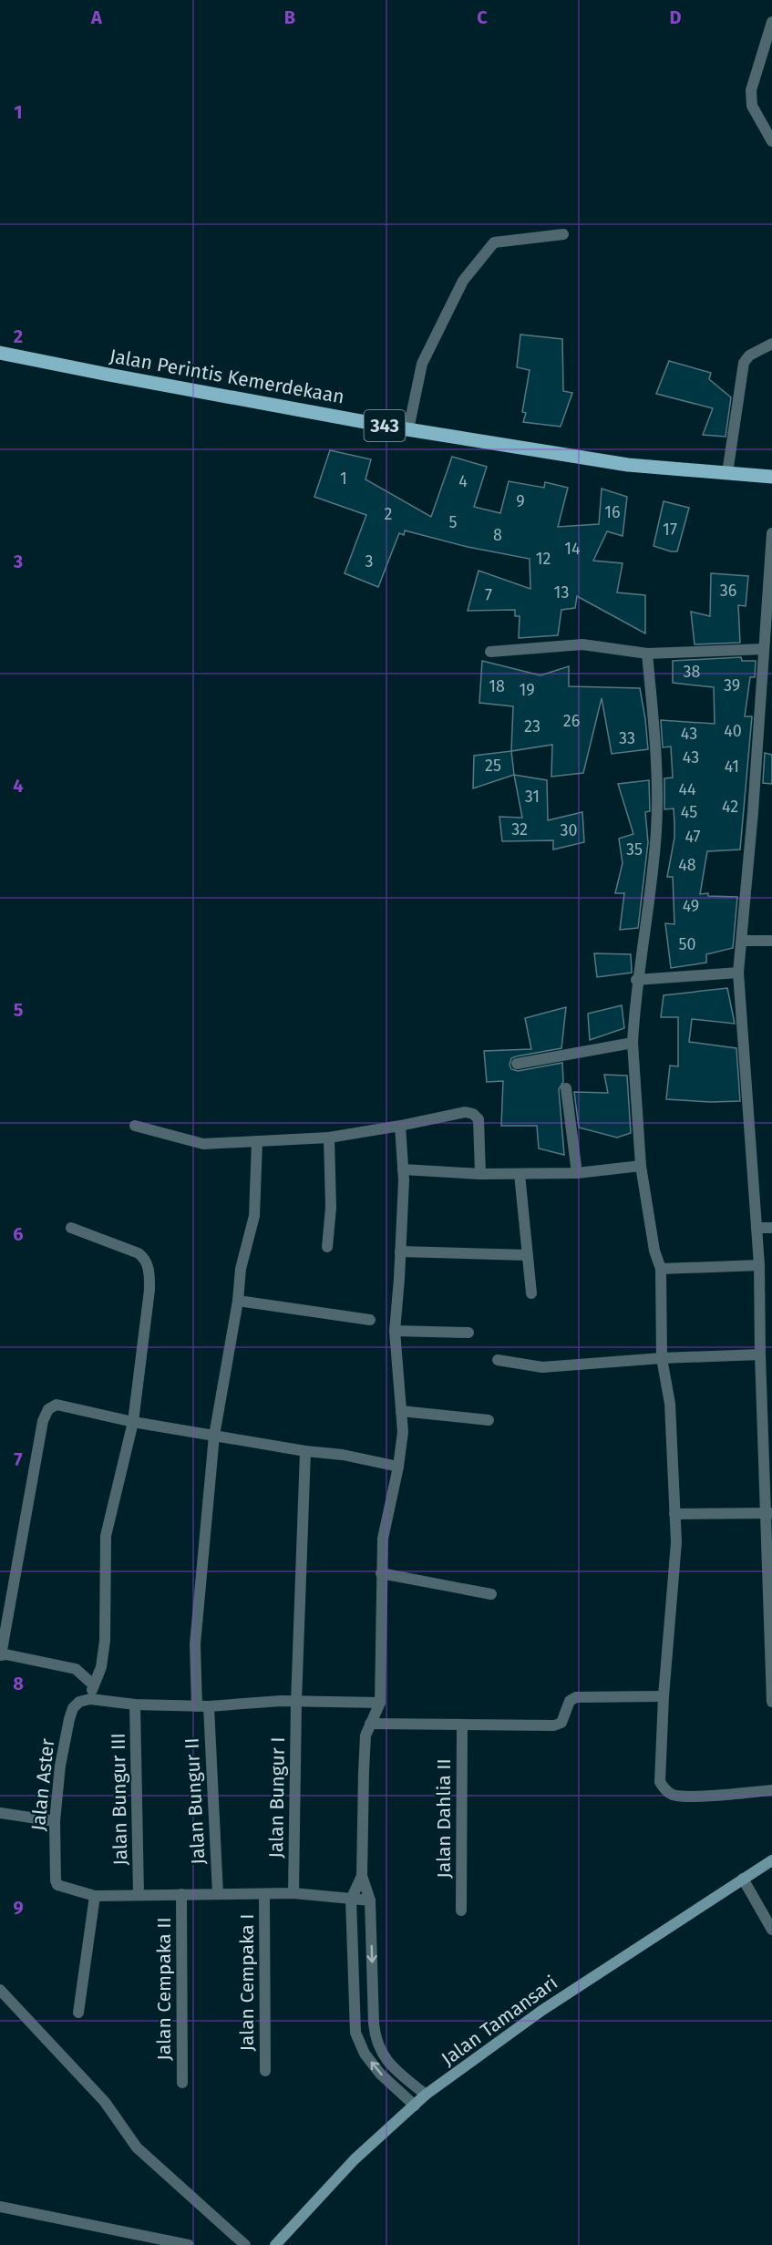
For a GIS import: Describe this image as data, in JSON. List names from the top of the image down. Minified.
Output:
{"streets":{"main road":["Jalan Perintis Kemerdekaan","343","Jalan Tamansari"],"street":["Jalan Aster","Jalan Bungur I","Jalan Bungur III","Jalan Bungur II","Jalan Dahlia II","Jalan Cempaka I","Jalan Cempaka II"]},"house_numbers":["1","4","9","16","2","5","17","8","14","12","3","36","13","7","38","39","18","19","26","23","40","43","33","43","25","41","44","31","42","45","32","30","47","35","48","49","50"],"grid":{"columns":["A","B","C","D"],"rows":["1","2","3","4","5","6","7","8","9"]}}
